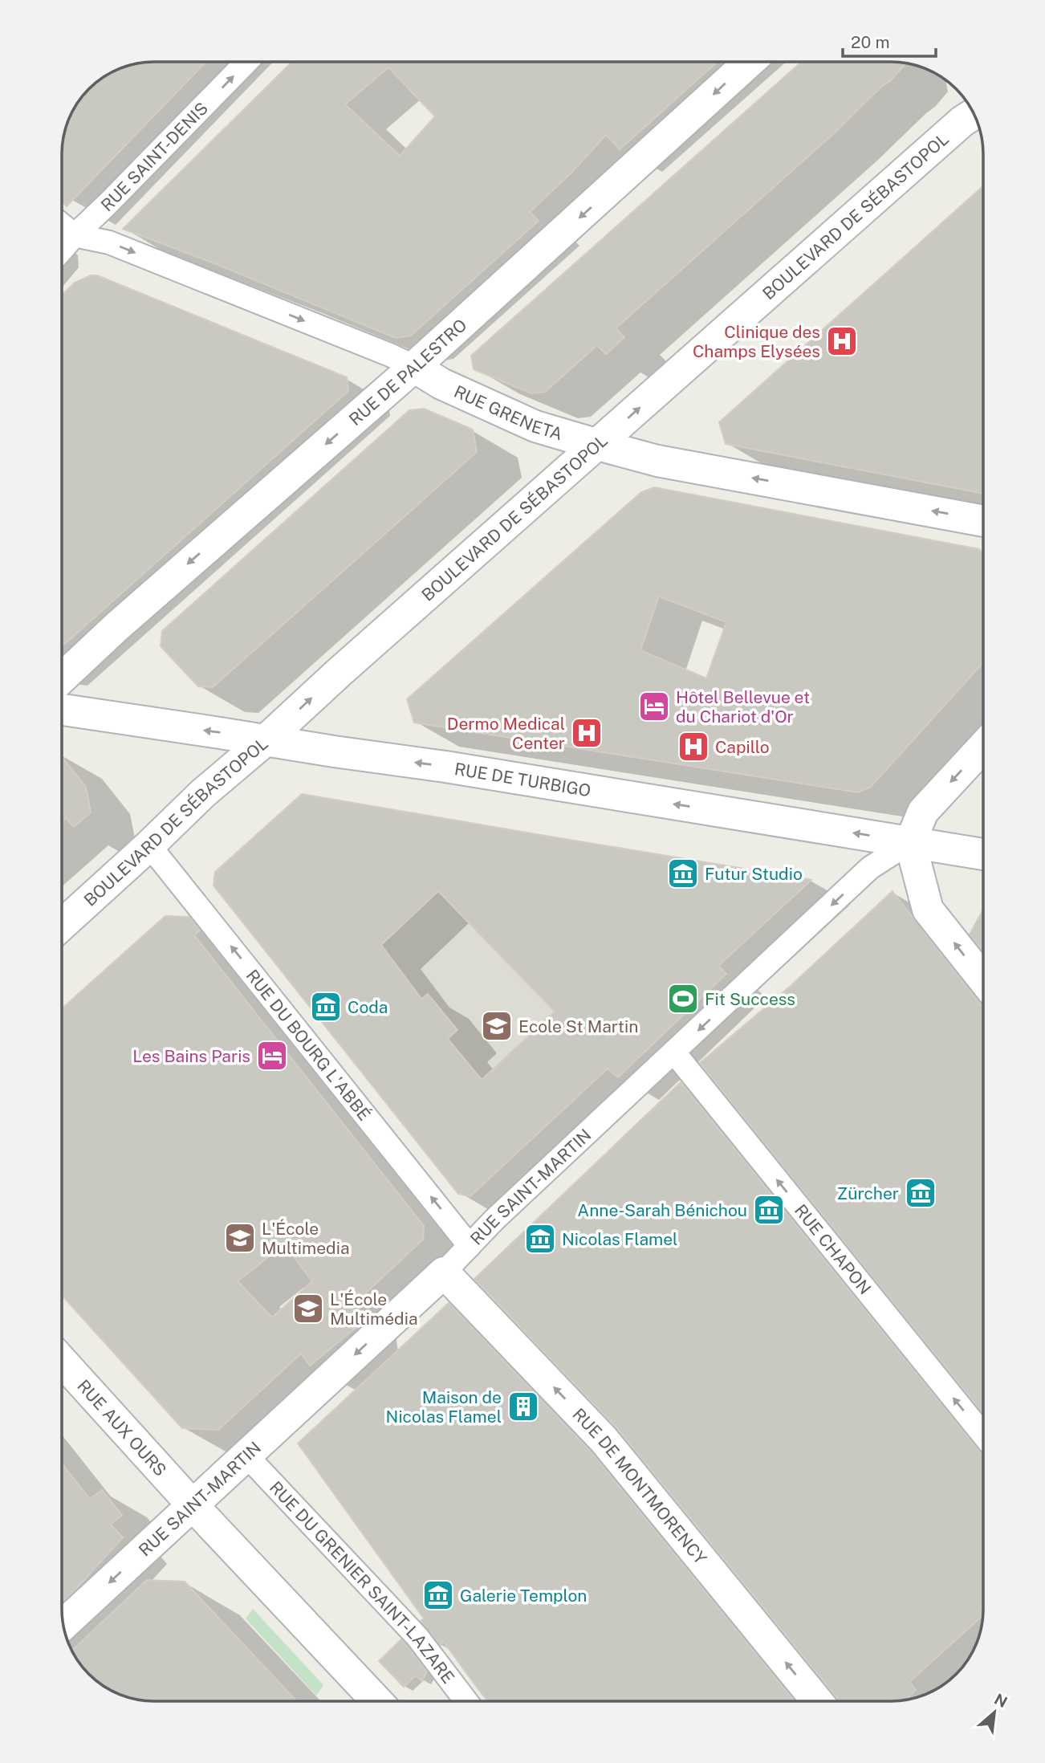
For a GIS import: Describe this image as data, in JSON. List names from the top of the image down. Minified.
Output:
{"streets":{"street":["RUE SAINT-DENIS","BOULEVARD DE SÉBASTOPOL","RUE DE PALESTRO","RUE GRENETA","RUE DE TURBIGO","RUE DU BOURG L'ABBÉ","RUE SAINT-MARTIN","RUE CHAPON","RUE AUX OURS","RUE DE MONTMORENCY","RUE DU GRENIER SAINT-LAZARE"]},"crossings":[["RUE SAINT-DENIS","RUE GRENETA"],["BOULEVARD DE SÉBASTOPOL","RUE GRENETA"],["BOULEVARD DE SÉBASTOPOL","RUE DE TURBIGO"],["BOULEVARD DE SÉBASTOPOL","RUE DU BOURG L'ABBÉ"],["RUE DE PALESTRO","RUE GRENETA"],["RUE DE TURBIGO","RUE SAINT-MARTIN"],["RUE DU BOURG L'ABBÉ","RUE SAINT-MARTIN"],["RUE SAINT-MARTIN","RUE CHAPON"],["RUE SAINT-MARTIN","RUE AUX OURS"],["RUE SAINT-MARTIN","RUE DE MONTMORENCY"],["RUE SAINT-MARTIN","RUE DU GRENIER SAINT-LAZARE"]],"one_way":["RUE SAINT-DENIS","BOULEVARD DE SÉBASTOPOL","RUE DE PALESTRO","RUE DE TURBIGO","RUE DU BOURG L'ABBÉ","RUE SAINT-MARTIN","RUE CHAPON","RUE DE MONTMORENCY"],"places":{"hospital":["Clinique des Champs Elysées","Dermo Medical Center","Capillo"],"hotel":["Hôtel Bellevue et du Chariot d'Or","Les Bains Paris"],"museum":["Futur Studio","Coda","Zürcher","Anne-Sarah Bénichou","Nicolas Flamel","Galerie Templon"],"sports":["Fit Success"],"school or university":["Ecole St Martin","L'École Multimedia","L'École Multimédia"],"building":["Maison de Nicolas Flamel"]},"scale_bar":"20 m","north":"top right"}
